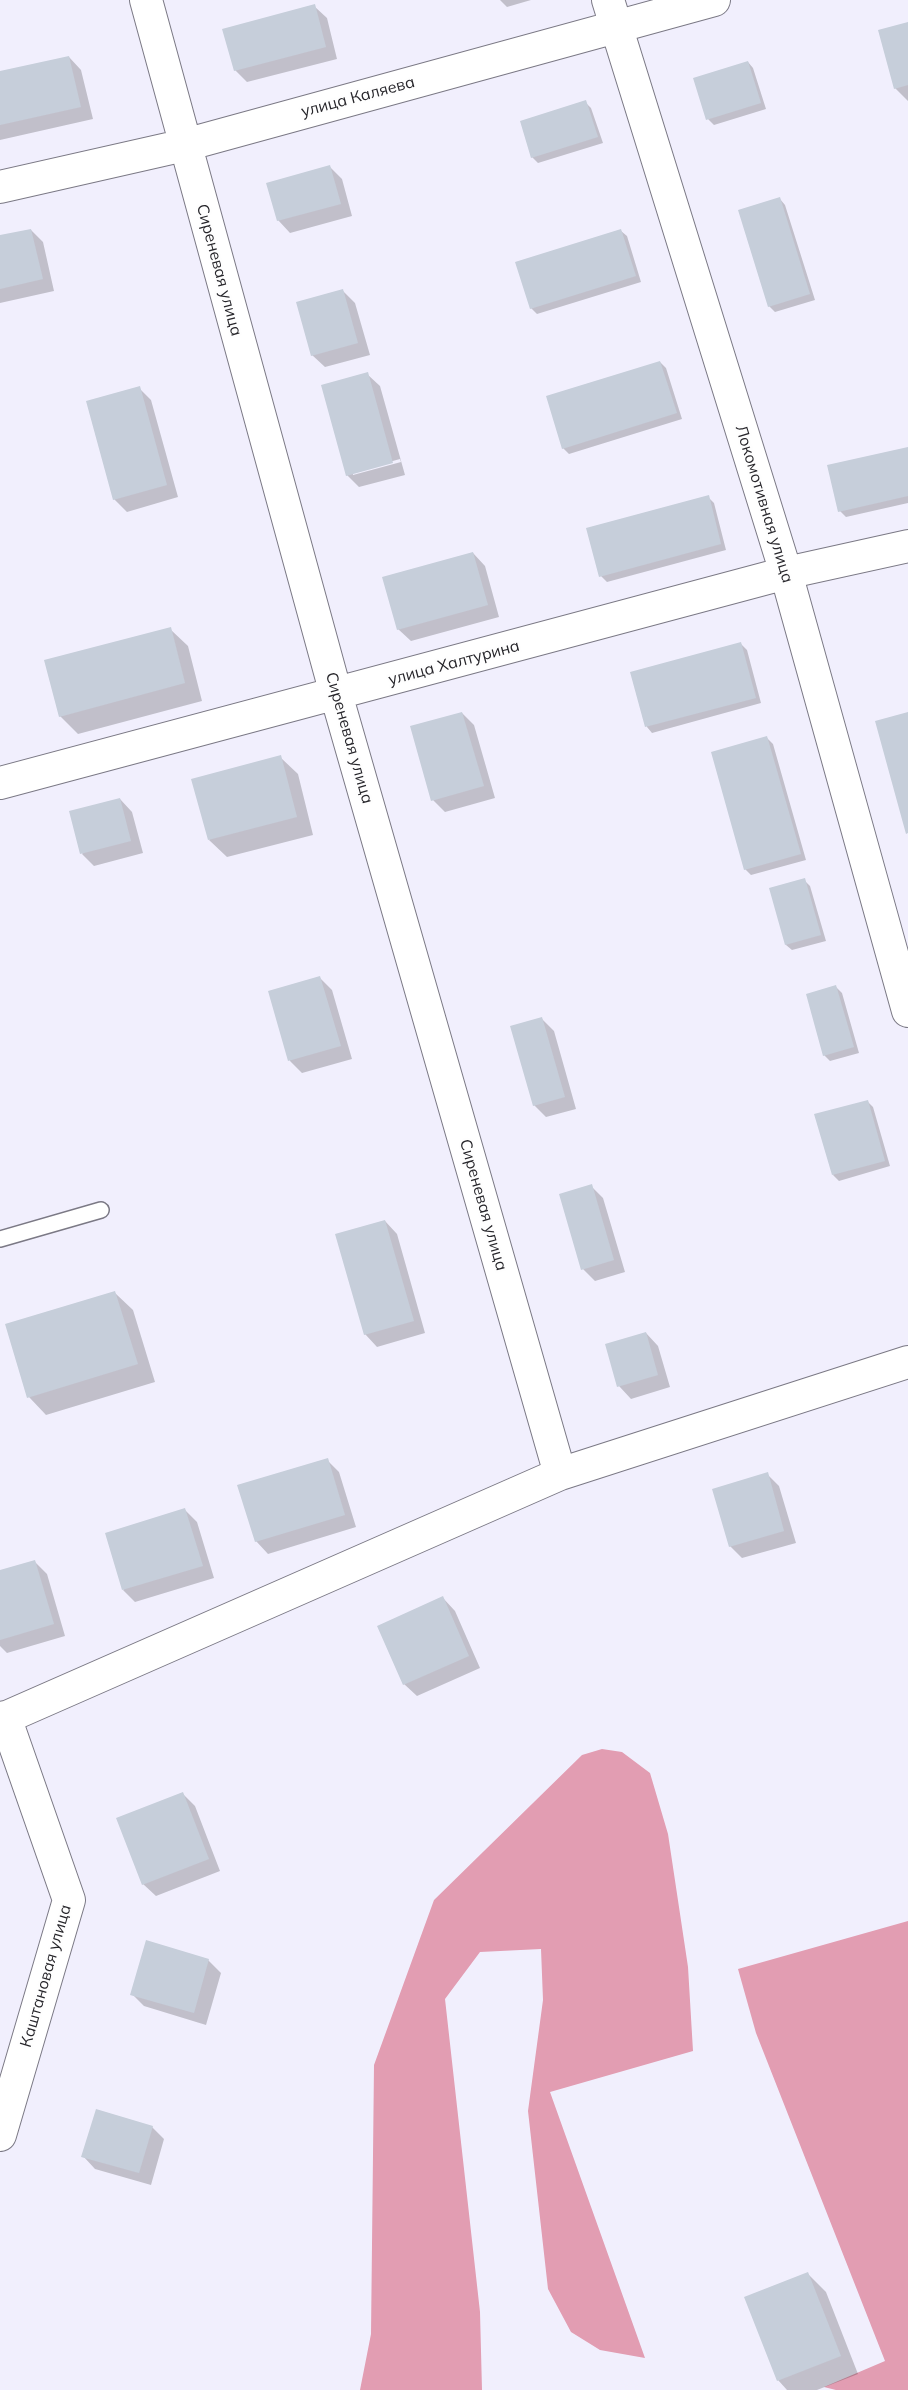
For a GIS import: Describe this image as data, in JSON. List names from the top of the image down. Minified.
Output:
{"streets":{"street":["улица Каляева","Сиреневая улица","Локомотивная улица","улица Халтурина","Каштановая улица"]},"crossings":[["улица Каляева","Сиреневая улица"],["улица Каляева","Локомотивная улица"],["Сиреневая улица","улица Халтурина"],["Локомотивная улица","улица Халтурина"]]}
